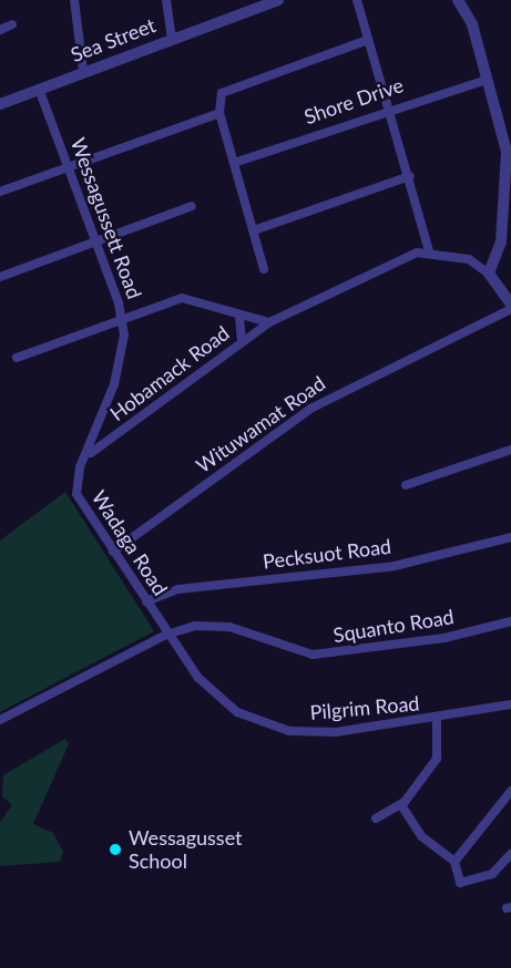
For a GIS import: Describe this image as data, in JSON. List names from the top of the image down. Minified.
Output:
{"streets":{"street":["Sea Street","Shore Drive","Wessagussett Road","Hobamack Road","Wituwamat Road","Wadaga Road","Pecksuot Road","Squanto Road","Pilgrim Road"]},"crossings":[["Sea Street","Wessagussett Road"],["Wessagussett Road","Hobamack Road"],["Wessagussett Road","Wadaga Road"],["Hobamack Road","Wadaga Road"],["Wituwamat Road","Wadaga Road"],["Wadaga Road","Pecksuot Road"],["Wadaga Road","Squanto Road"],["Wadaga Road","Pilgrim Road"],["Squanto Road","Pilgrim Road"]],"places":["Wessagusset School"]}
